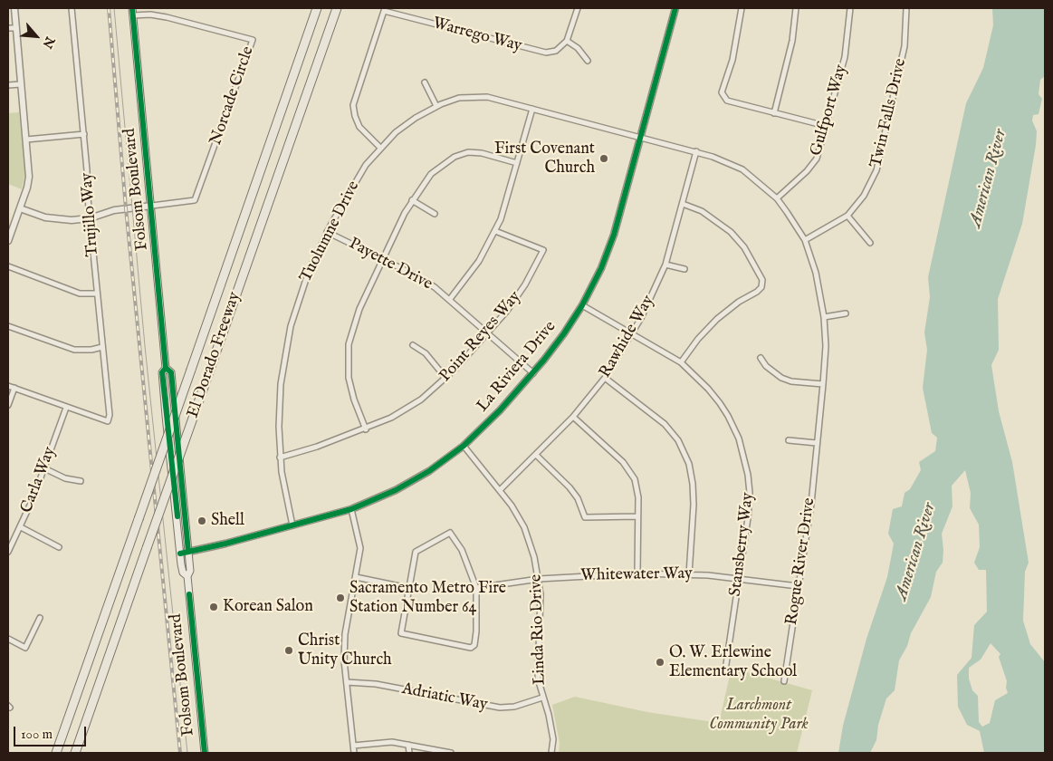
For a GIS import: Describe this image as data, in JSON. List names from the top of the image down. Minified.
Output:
{"streets":{"highway":["El Dorado Freeway"],"main road":["Folsom Boulevard"],"street":["Warrego Way","Norcade Circle","Gulfport Way","Twin Falls Drive","Trujillo Way","Tuolumne Drive","Payette Drive","Point Reyes Way","Rawhide Way","La Riviera Drive","Carla Way","Stansberry Way","Rogue River Drive","Whitewater Way","Linda Rio Drive","Adriatic Way"]},"crossings":[["Norcade Circle","Folsom Boulevard"],["Gulfport Way","Rogue River Drive"],["Twin Falls Drive","Rogue River Drive"],["Folsom Boulevard","La Riviera Drive"],["Trujillo Way","Carla Way"],["Tuolumne Drive","Payette Drive"],["Tuolumne Drive","Point Reyes Way"],["Tuolumne Drive","La Riviera Drive"],["Tuolumne Drive","Rogue River Drive"],["Payette Drive","Point Reyes Way"],["Payette Drive","La Riviera Drive"],["Rawhide Way","Stansberry Way"],["Rawhide Way","Rogue River Drive"],["Rawhide Way","Linda Rio Drive"],["La Riviera Drive","Stansberry Way"],["La Riviera Drive","Rogue River Drive"],["La Riviera Drive","Linda Rio Drive"],["Stansberry Way","Whitewater Way"],["Rogue River Drive","Whitewater Way"],["Whitewater Way","Linda Rio Drive"],["Linda Rio Drive","Adriatic Way"]],"water":["American River"],"parks":["Larchmont Community Park"],"places":["First Covenant Church","Shell","Sacramento Metro Fire Station Number 64","Korean Salon","Christ Unity Church","O. W. Erlewine Elementary School"],"scale_bar":"100 m","north":"bottom right"}
